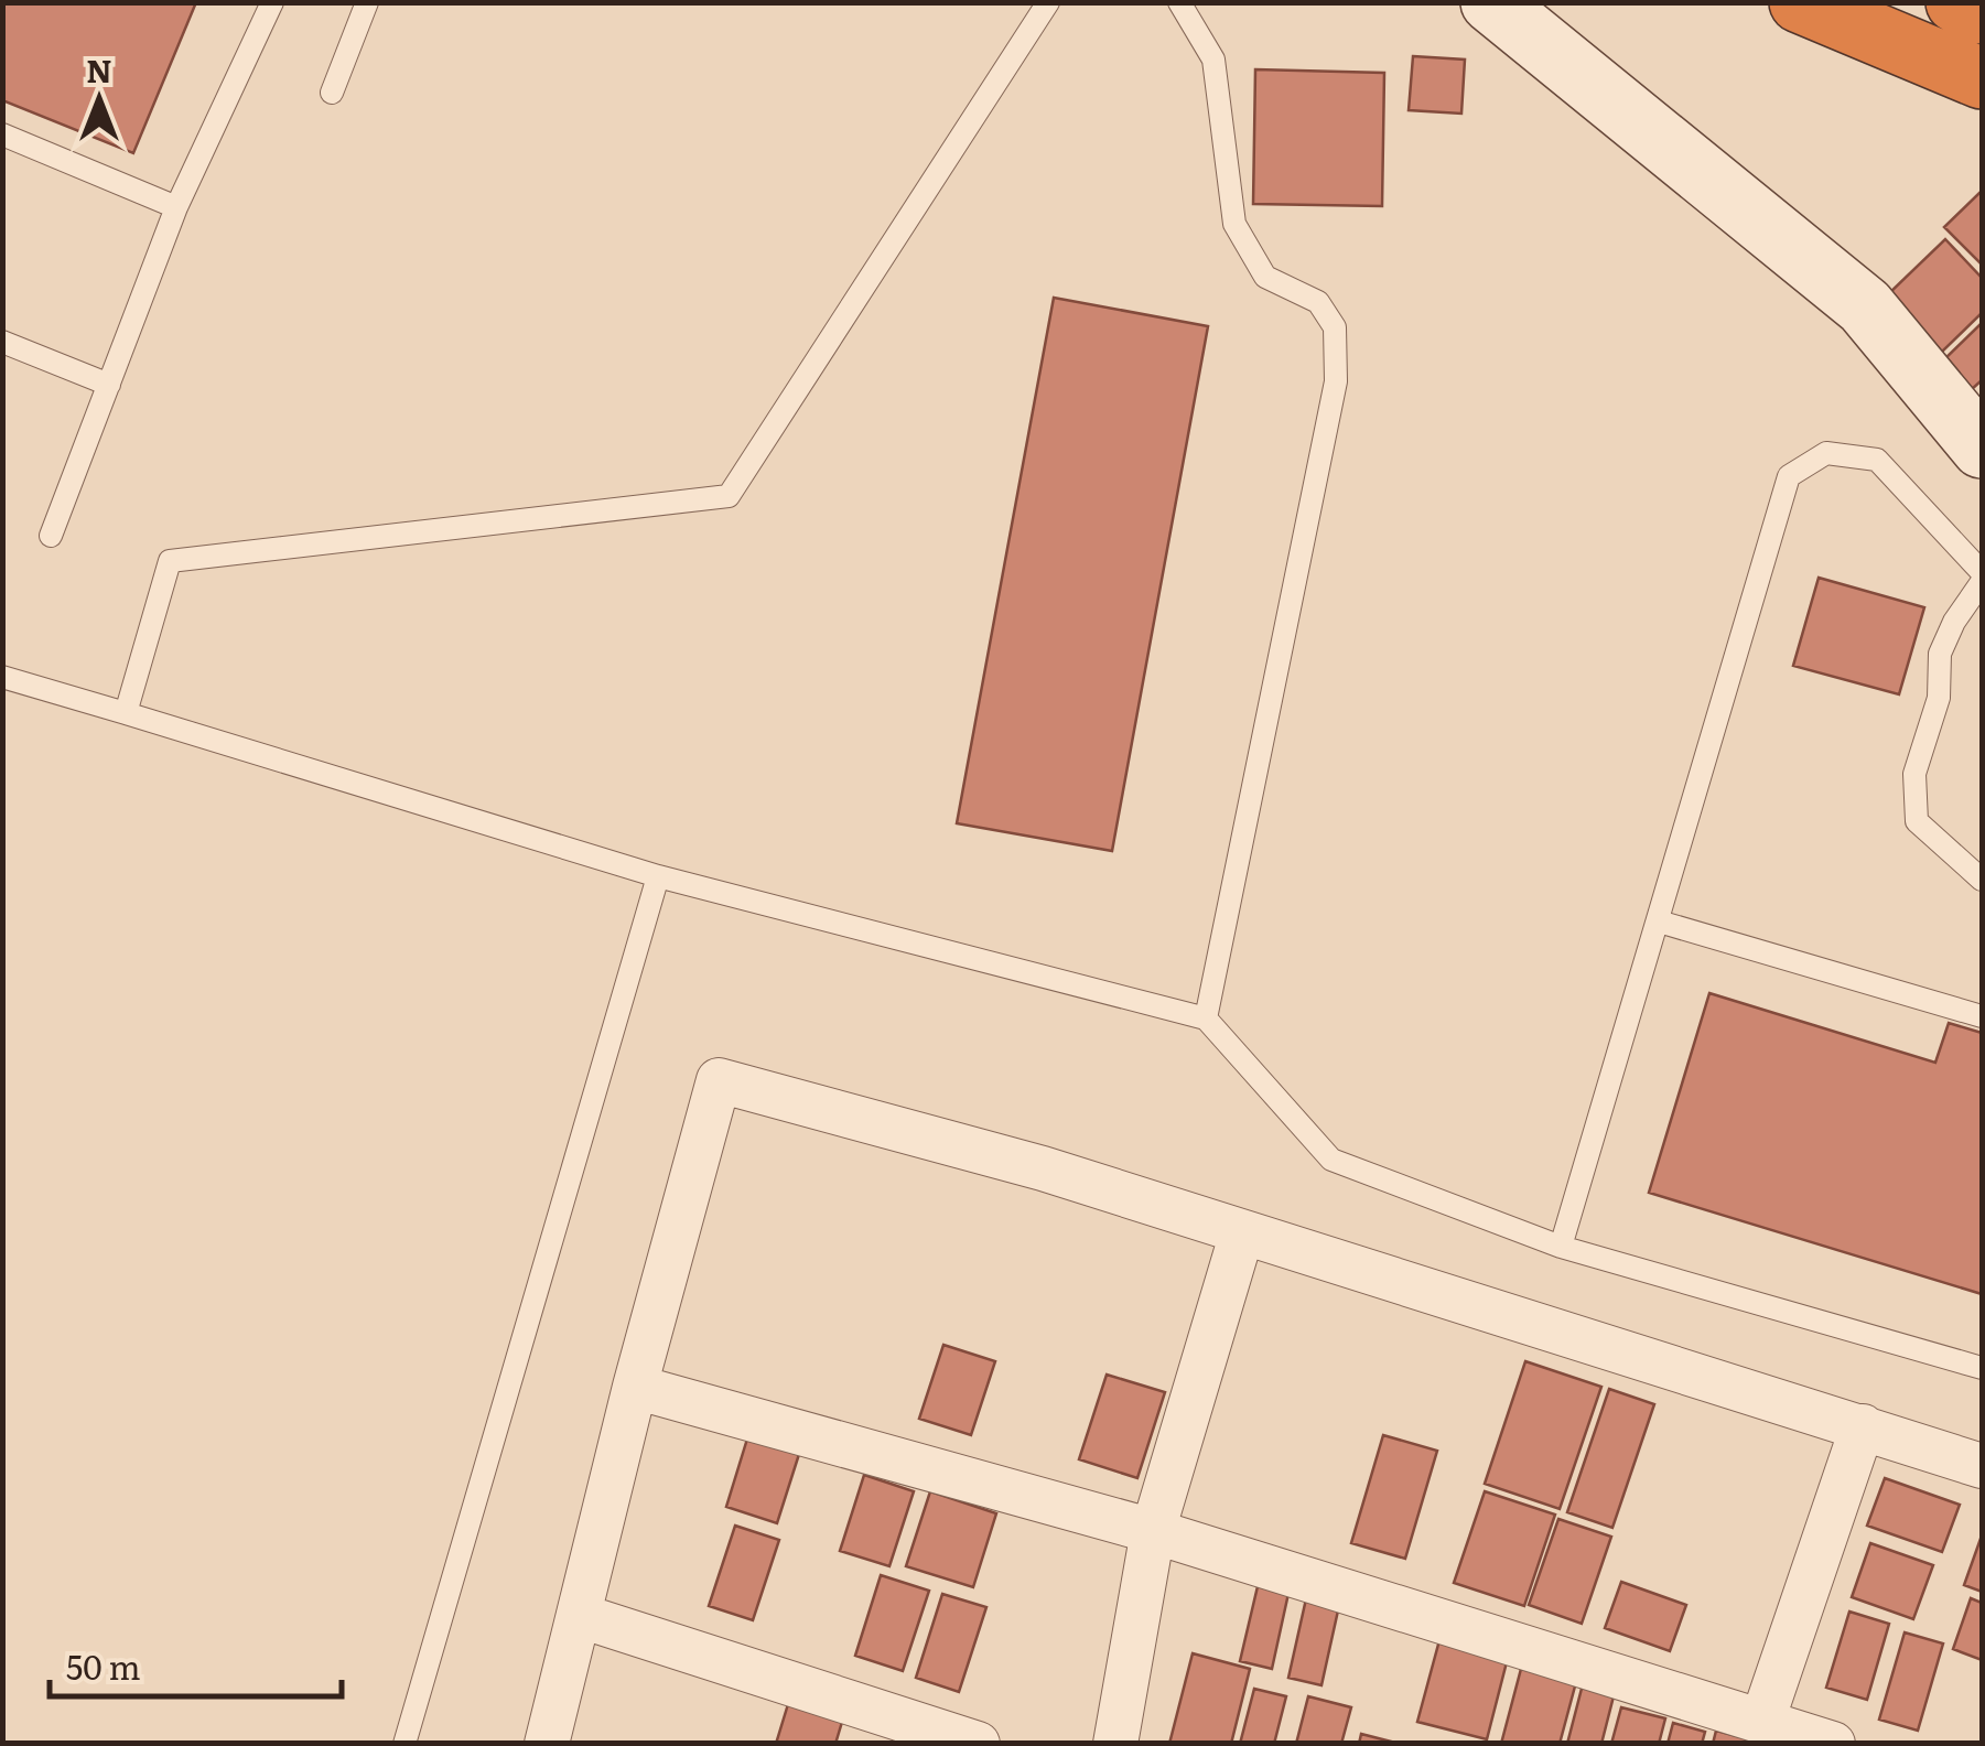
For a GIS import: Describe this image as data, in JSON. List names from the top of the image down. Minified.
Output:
{"scale_bar":"50 m","north":"top"}
